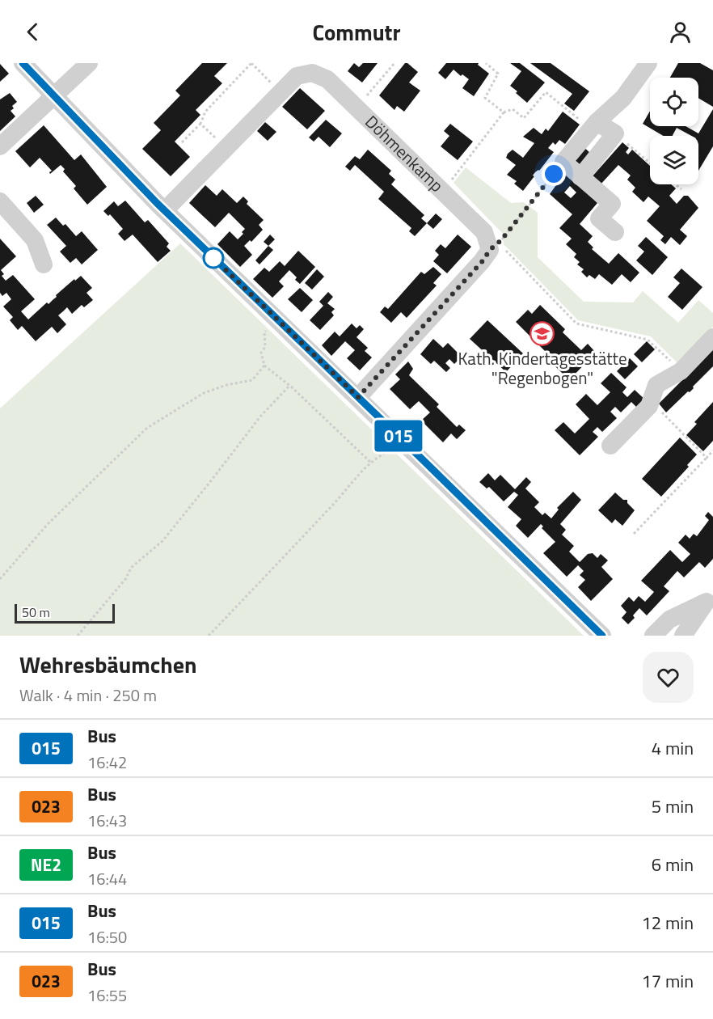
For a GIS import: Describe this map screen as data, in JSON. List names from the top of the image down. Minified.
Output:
{"streets":{"street":["Döhmenkamp"]},"places":{"school or university":["Kath. Kindertagesstätte \"Regenbogen\""]},"lines":["bus line 015"],"scale_bar":"50 m","page":{"header":"Commutr","on_map":"015","scale":"50 m","heading":["Wehresbäumchen","Walk · 4 min · 250 m"],"list":[{"mark":"015","name":"Bus","note":"16:42","value":"4 min"},{"mark":"023","name":"Bus","note":"16:43","value":"5 min"},{"mark":"NE2","name":"Bus","note":"16:44","value":"6 min"},{"mark":"015","name":"Bus","note":"16:50","value":"12 min"},{"mark":"023","name":"Bus","note":"16:55","value":"17 min"}]}}
